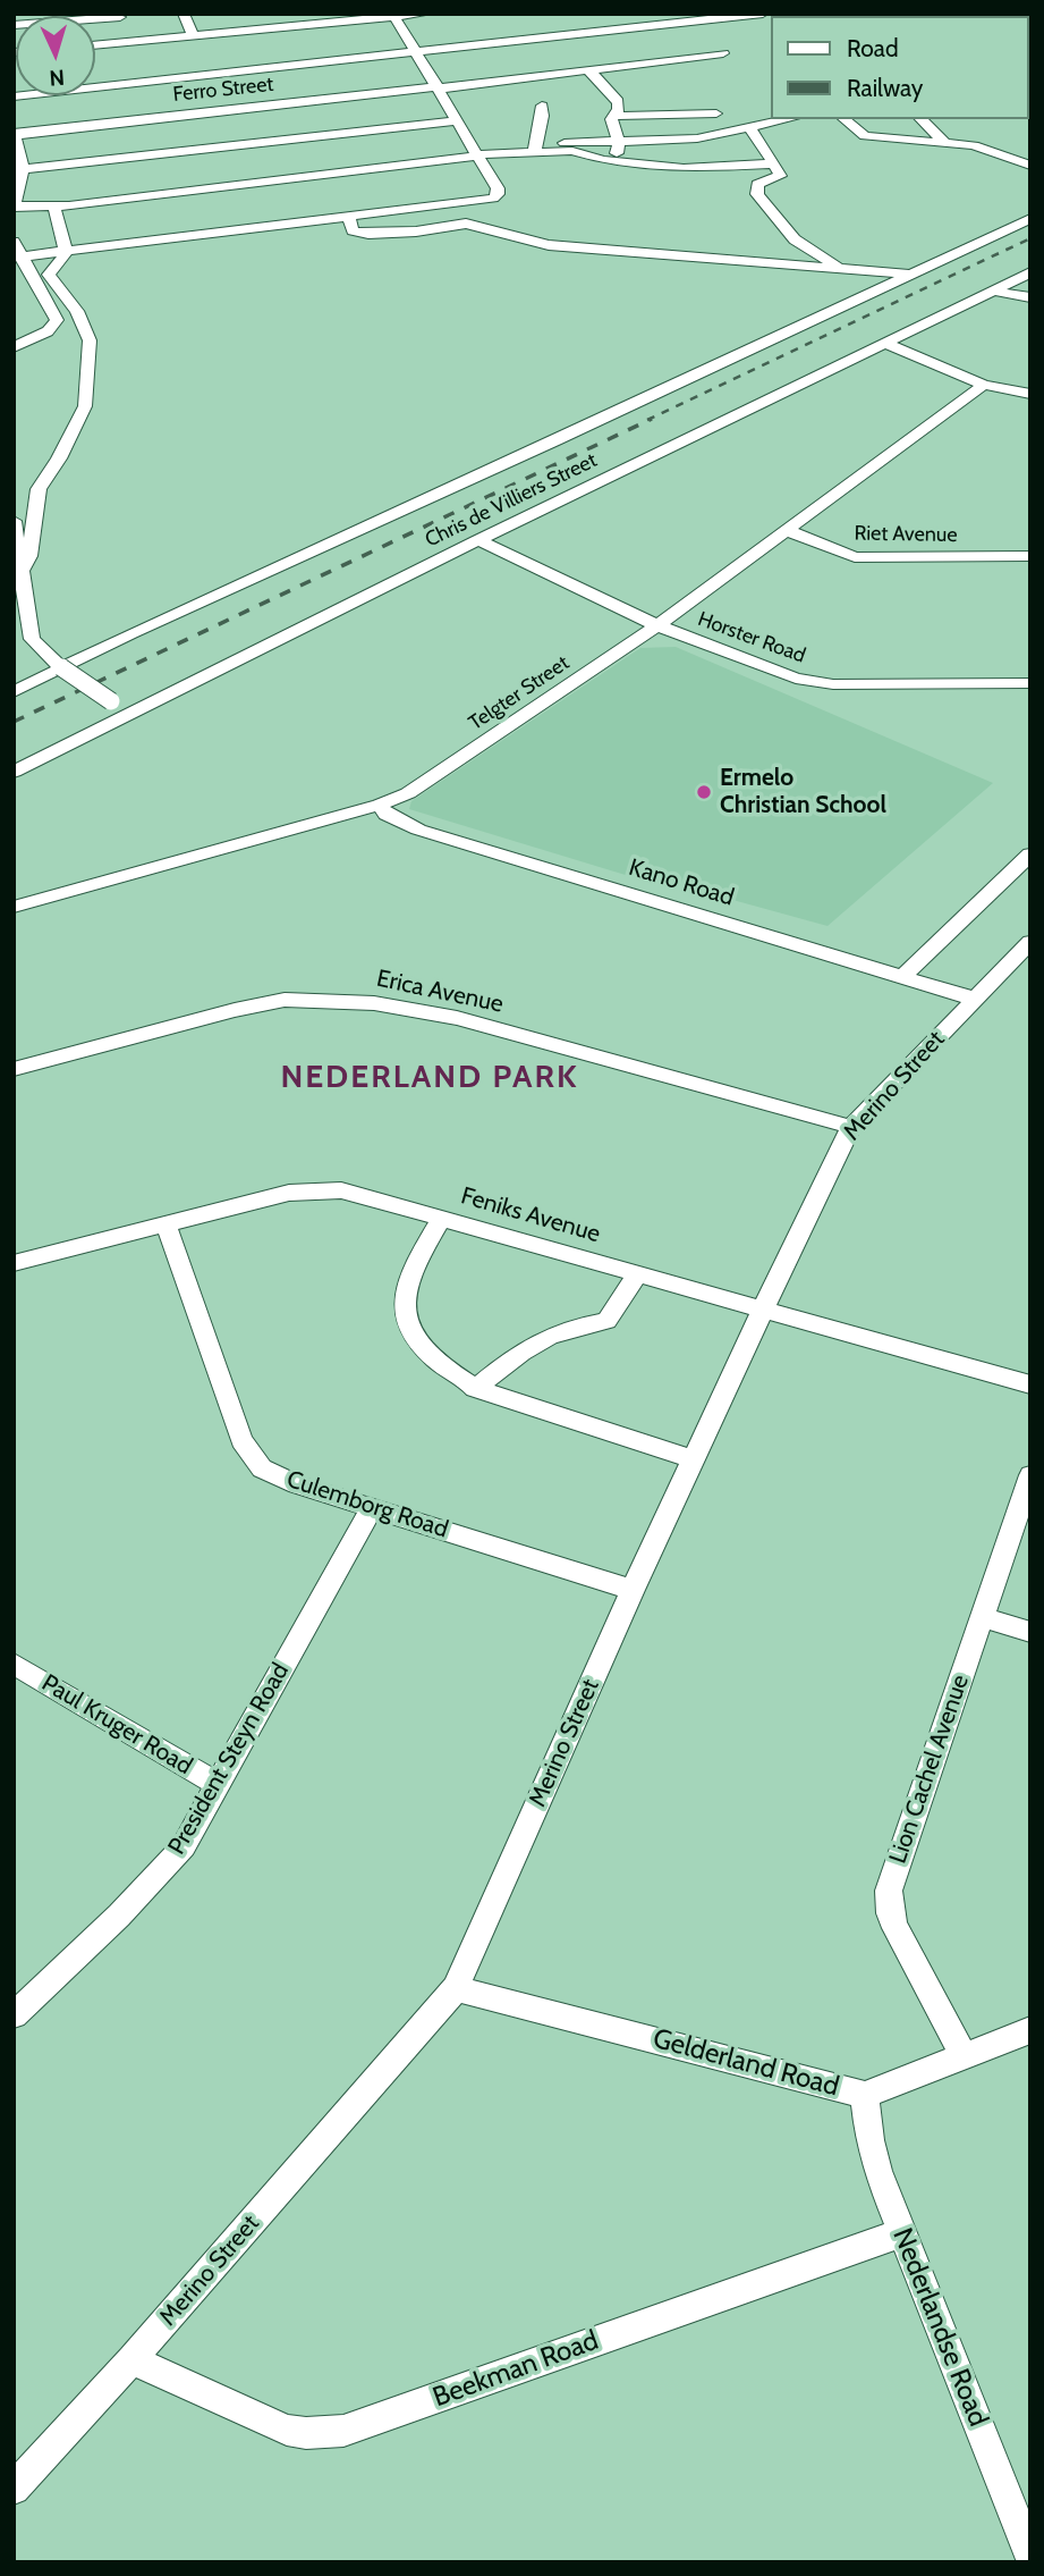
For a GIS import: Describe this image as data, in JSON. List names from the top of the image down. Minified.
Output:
{"streets":{"street":["Ferro Street","Chris de Villiers Street","Riet Avenue","Horster Road","Telgter Street","Kano Road","Erica Avenue","Merino Street","Feniks Avenue","Culemborg Road","Paul Kruger Road","President Steyn Road","Lion Cachel Avenue","Gelderland Road","Nederlandse Road","Beekman Road"]},"crossings":[["Chris de Villiers Street","Horster Road"],["Riet Avenue","Telgter Street"],["Horster Road","Telgter Street"],["Telgter Street","Kano Road"],["Kano Road","Merino Street"],["Erica Avenue","Merino Street"],["Merino Street","Feniks Avenue"],["Merino Street","Culemborg Road"],["Merino Street","Gelderland Road"],["Merino Street","Beekman Road"],["Feniks Avenue","Culemborg Road"],["Culemborg Road","President Steyn Road"],["Paul Kruger Road","President Steyn Road"],["Lion Cachel Avenue","Gelderland Road"],["Gelderland Road","Nederlandse Road"],["Nederlandse Road","Beekman Road"]],"districts":["NEDERLAND PARK"],"places":["Ermelo Christian School"],"legend":["Road","Railway"],"north":"bottom"}
